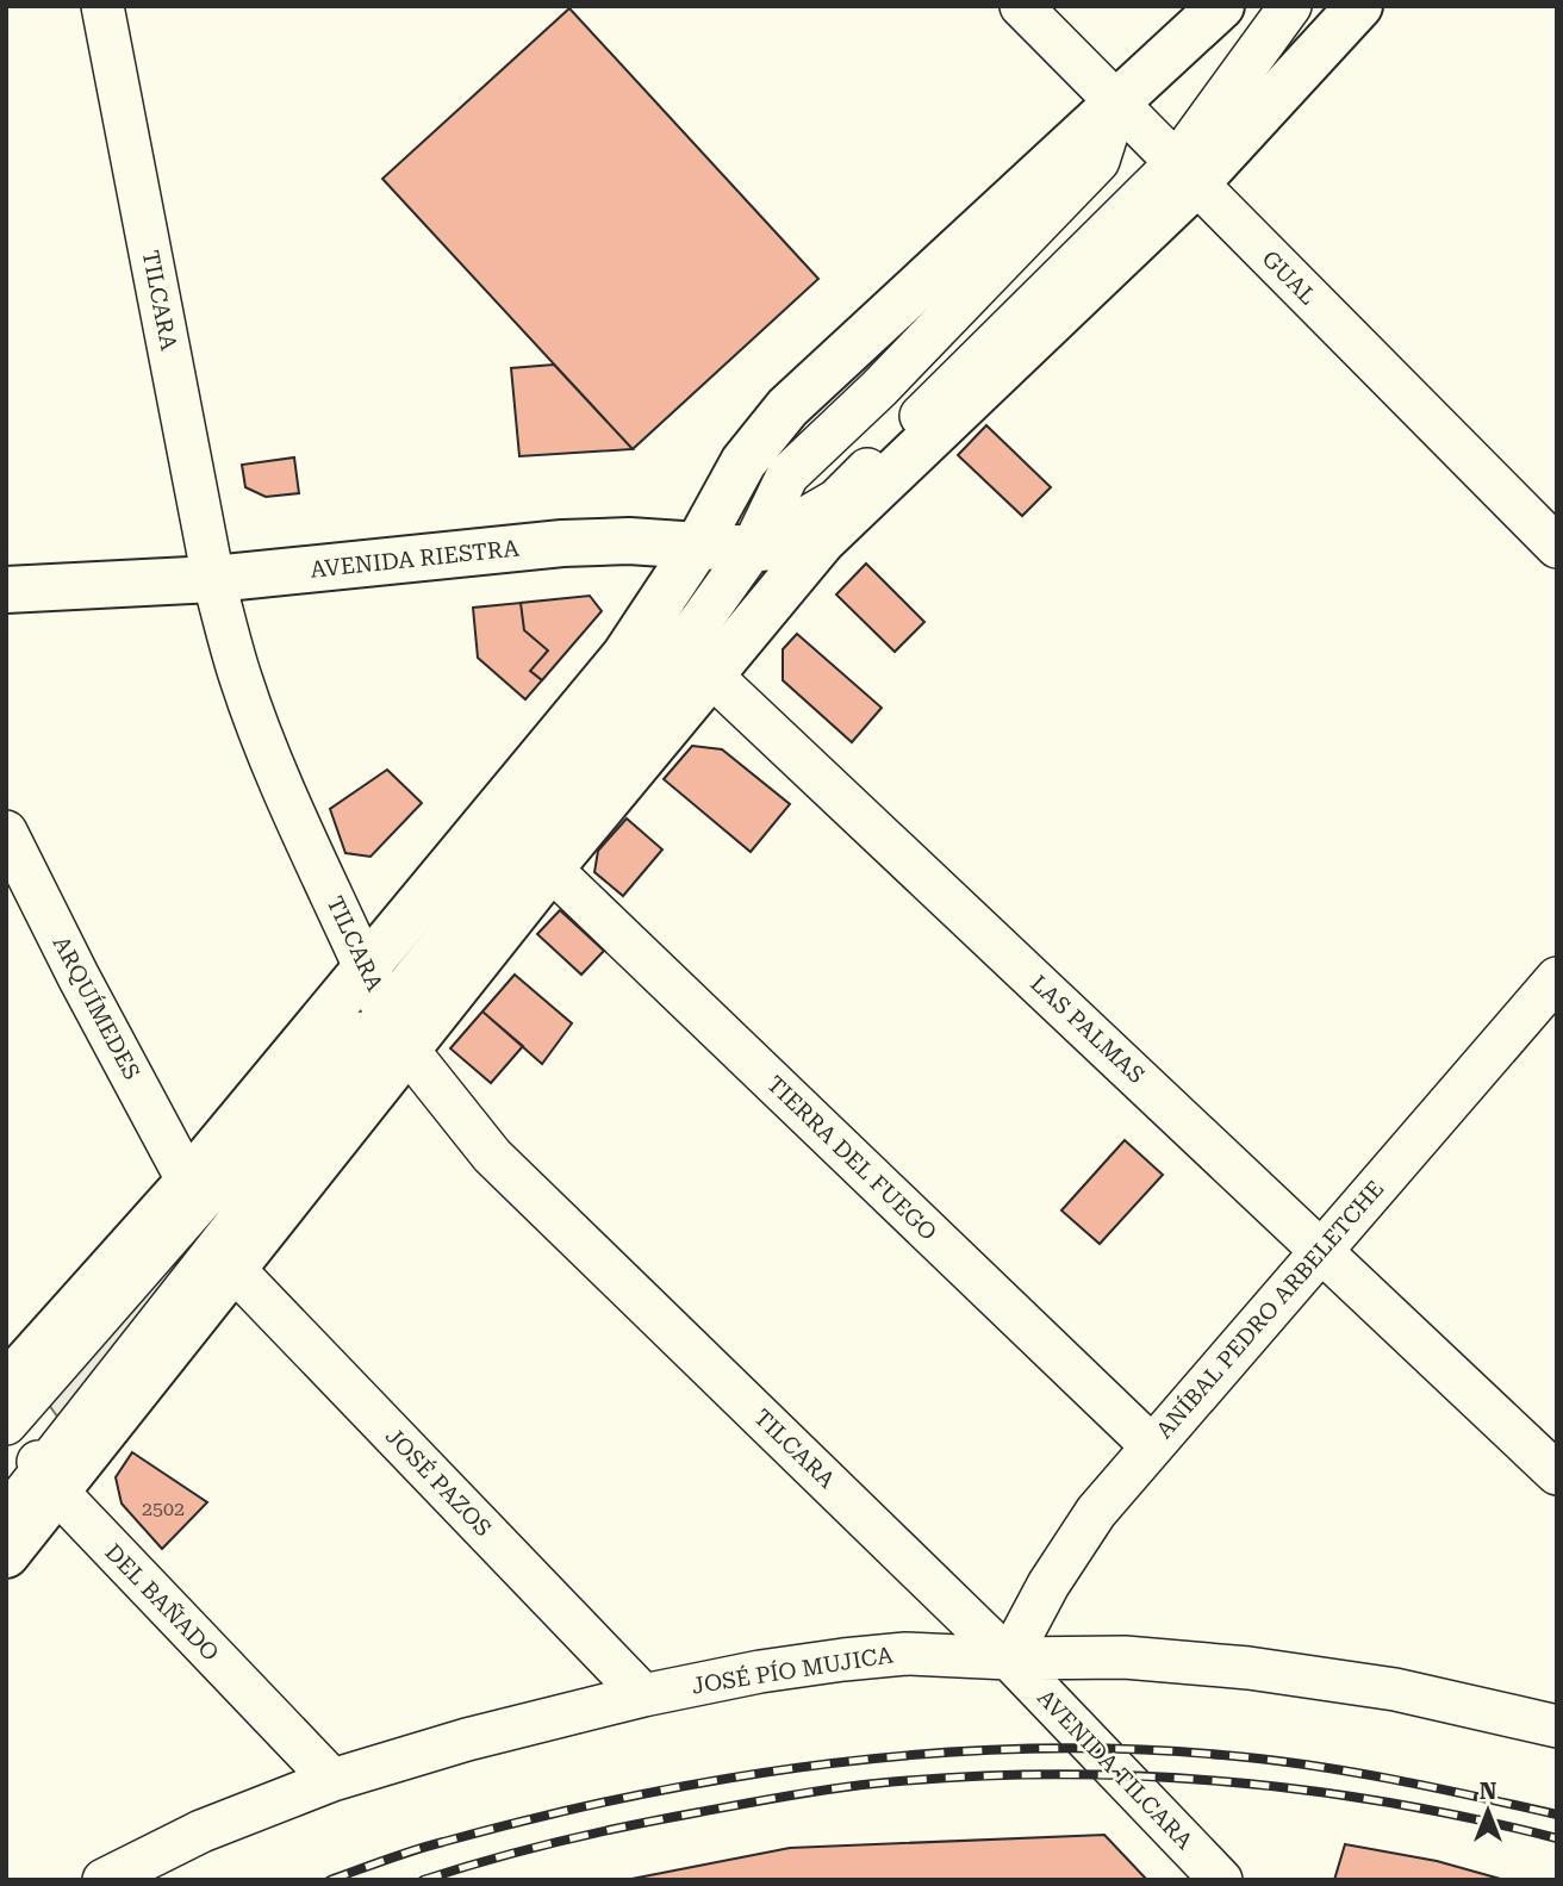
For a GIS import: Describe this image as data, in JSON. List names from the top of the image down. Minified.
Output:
{"streets":{"main road":["TILCARA","AVENIDA RIESTRA"],"street":["GUAL","ARQUÍMEDES","LAS PALMAS","TIERRA DEL FUEGO","ANÍBAL PEDRO ARBELETCHE","JOSÉ PAZOS","DEL BAÑADO","JOSÉ PÍO MUJICA","AVENIDA TILCARA"]},"crossings":[["TILCARA","AVENIDA RIESTRA"],["TILCARA","ANÍBAL PEDRO ARBELETCHE"],["TILCARA","JOSÉ PÍO MUJICA"],["TILCARA","AVENIDA TILCARA"],["LAS PALMAS","ANÍBAL PEDRO ARBELETCHE"],["TIERRA DEL FUEGO","ANÍBAL PEDRO ARBELETCHE"],["ANÍBAL PEDRO ARBELETCHE","JOSÉ PÍO MUJICA"],["ANÍBAL PEDRO ARBELETCHE","AVENIDA TILCARA"],["JOSÉ PAZOS","JOSÉ PÍO MUJICA"],["DEL BAÑADO","JOSÉ PÍO MUJICA"],["JOSÉ PÍO MUJICA","AVENIDA TILCARA"]],"house_numbers":["2502"],"north":"top"}
